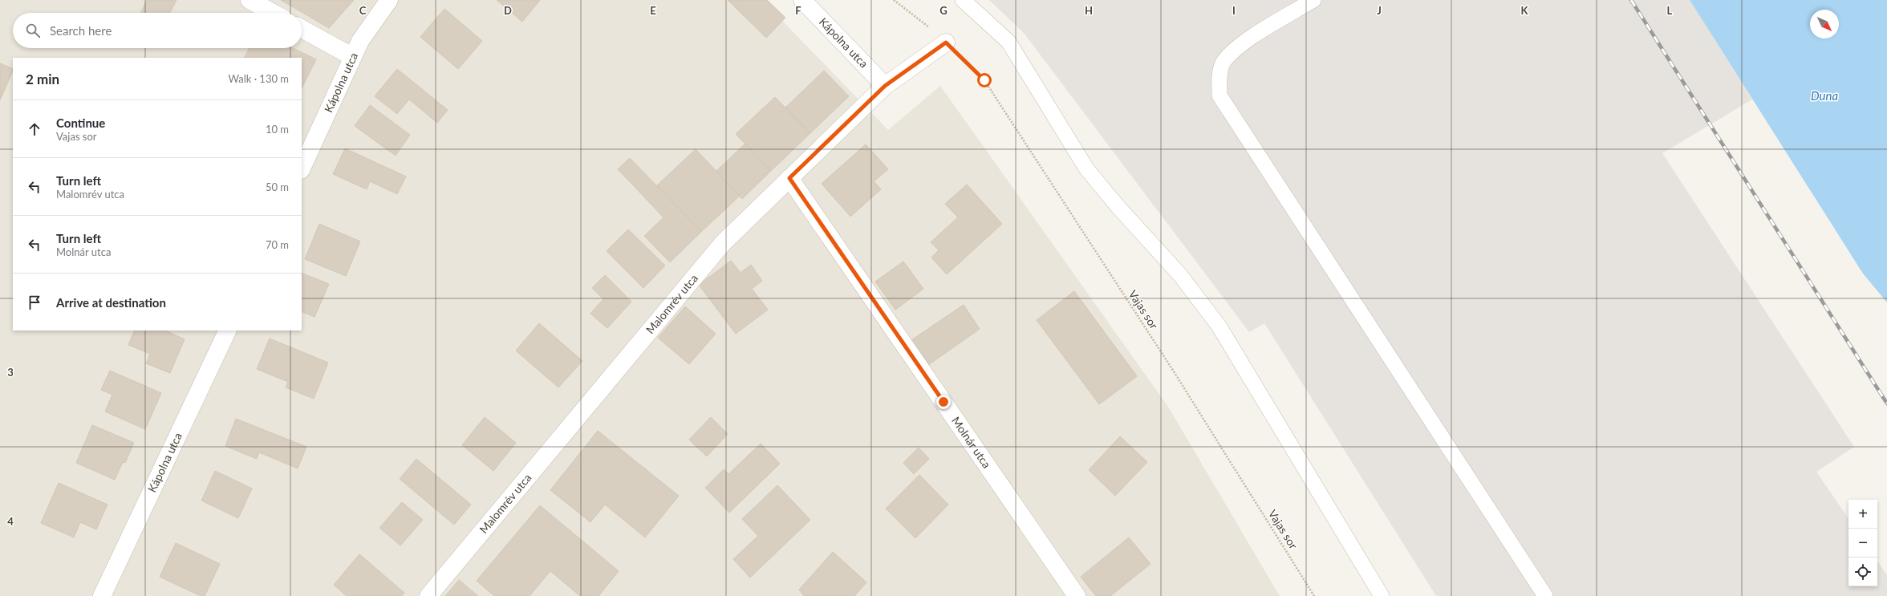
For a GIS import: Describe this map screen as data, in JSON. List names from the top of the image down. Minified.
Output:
{"streets":{"street":["Kápolna utca","Malomrév utca","Molnár utca"],"path":["Vajas sor"]},"crossings":[["Kápolna utca","Malomrév utca"],["Malomrév utca","Vajas sor"],["Malomrév utca","Molnár utca"]],"water":["Duna"],"north":"bottom right","page":{"search":"Search here","heading":["2 min","Walk · 130 m"],"list":[["Continue","Vajas sor","10 m"],["Turn left","Malomrév utca","50 m"],["Turn left","Molnár utca","70 m"],"Arrive at destination"],"map_buttons":["+","−"]},"grid":{"columns":["C","D","E","F","G","H","I","J","K","L"],"rows":["3","4"]}}
